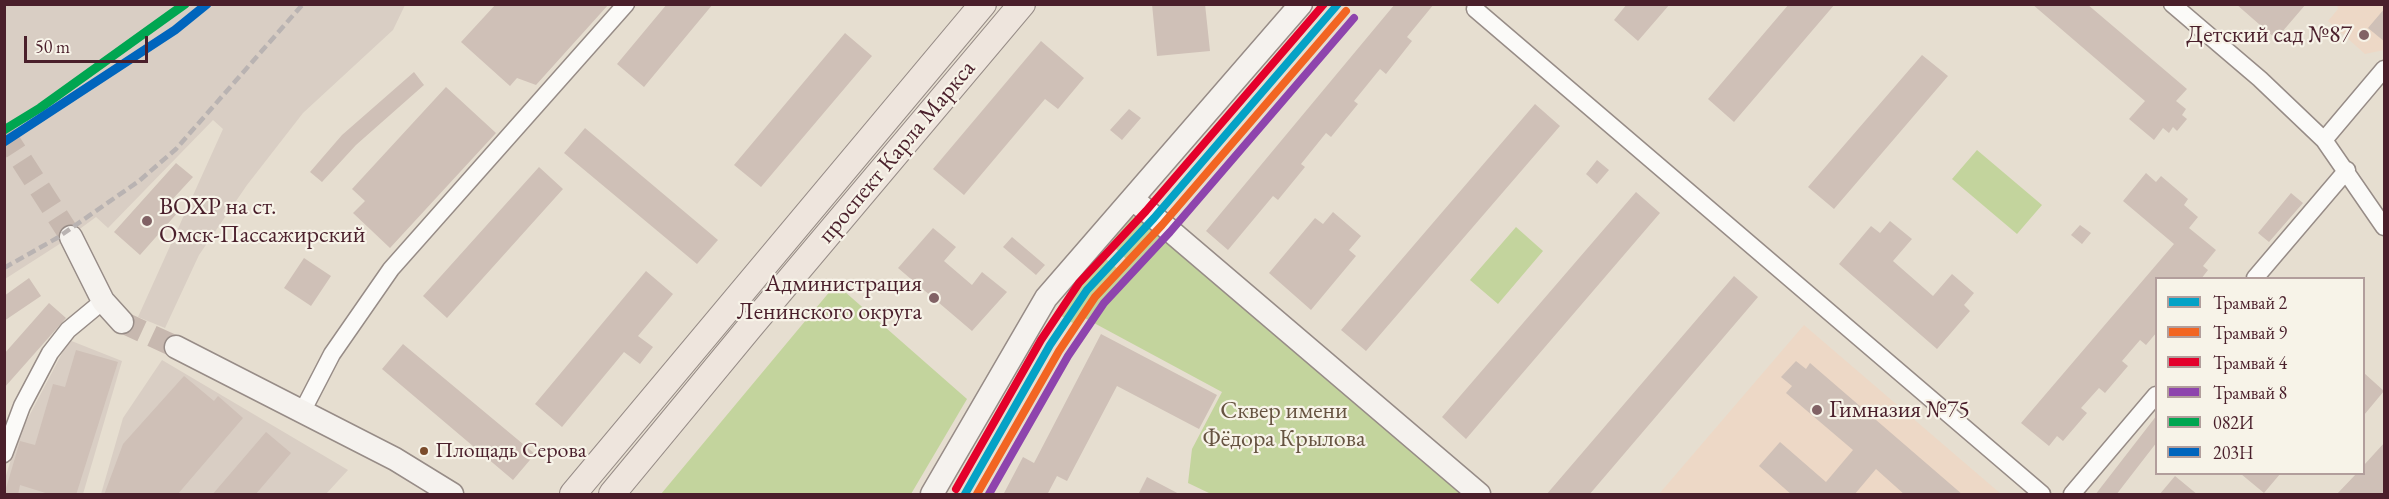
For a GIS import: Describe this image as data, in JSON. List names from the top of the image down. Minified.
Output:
{"streets":{"main road":["проспект Карла Маркса"]},"parks":["Сквер имени Фёдора Крылова"],"places":["Детский сад №87","ВОХР на ст. Омск-Пассажирский","Администрация Ленинского округа","Гимназия №75","Площадь Серова"],"lines":["tram line 2","tram line 4","transit line 082И","transit line 203Н","tram line 9","tram line 8"],"legend":["Трамвай 2","Трамвай 9","Трамвай 4","Трамвай 8","082И","203Н"],"scale_bar":"50 m"}
